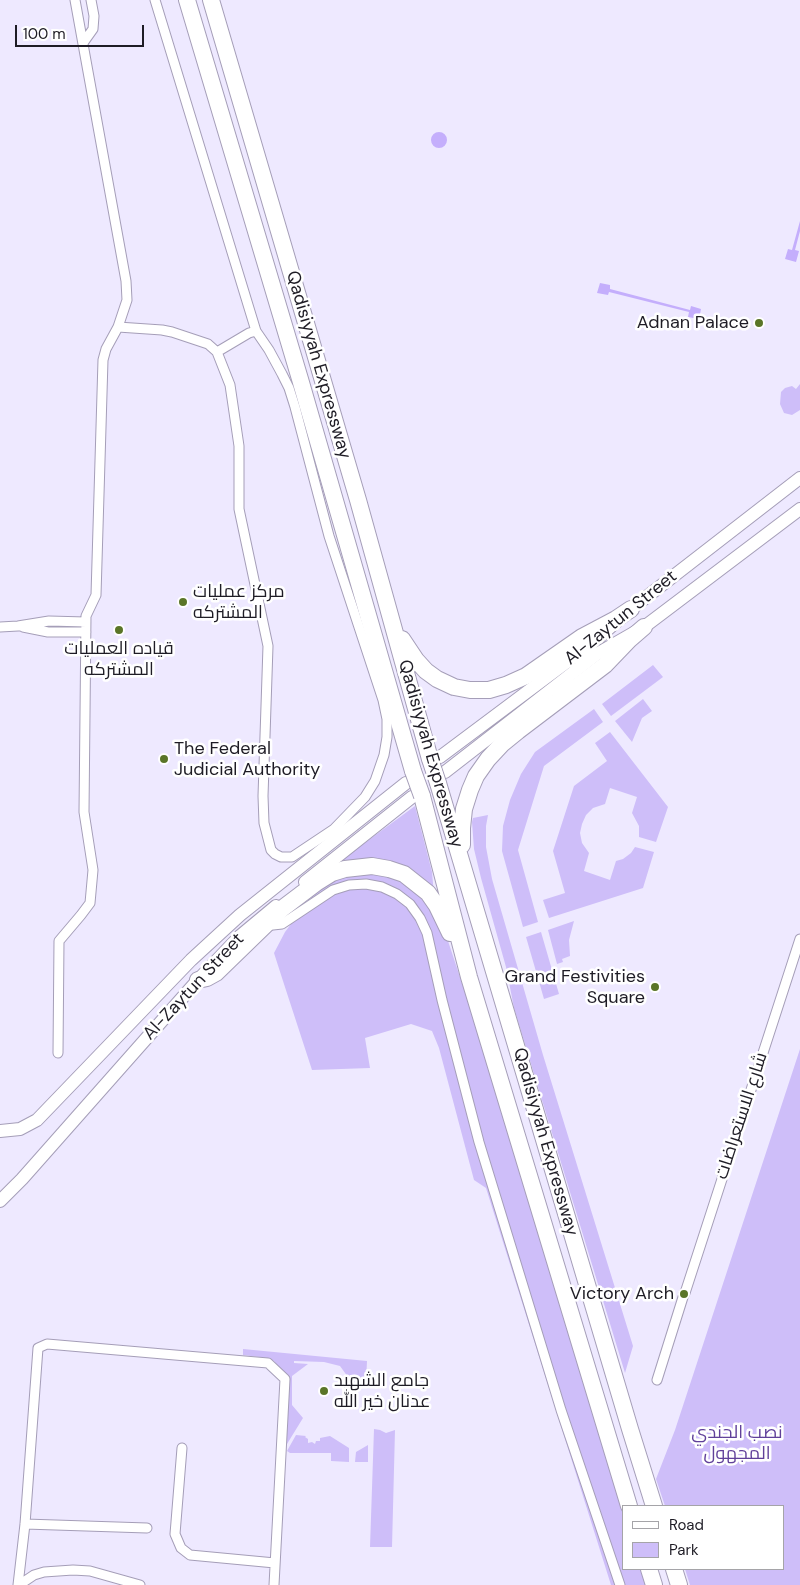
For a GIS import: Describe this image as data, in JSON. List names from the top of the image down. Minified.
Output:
{"streets":{"highway":["Qadisiyyah Expressway"],"main road":["Al-Zaytun Street"],"street":["شارع الاستعراضات"]},"crossings":[["Qadisiyyah Expressway","Al-Zaytun Street"]],"parks":["نصب الجندي المجهول"],"places":["Adnan Palace","مركز عمليات المشتركه","قياده العمليات المشتركه","The Federal Judicial Authority","Grand Festivities Square","Victory Arch","جامع الشهيد عدنان خير الله"],"legend":["Road","Park"],"scale_bar":"100 m"}
